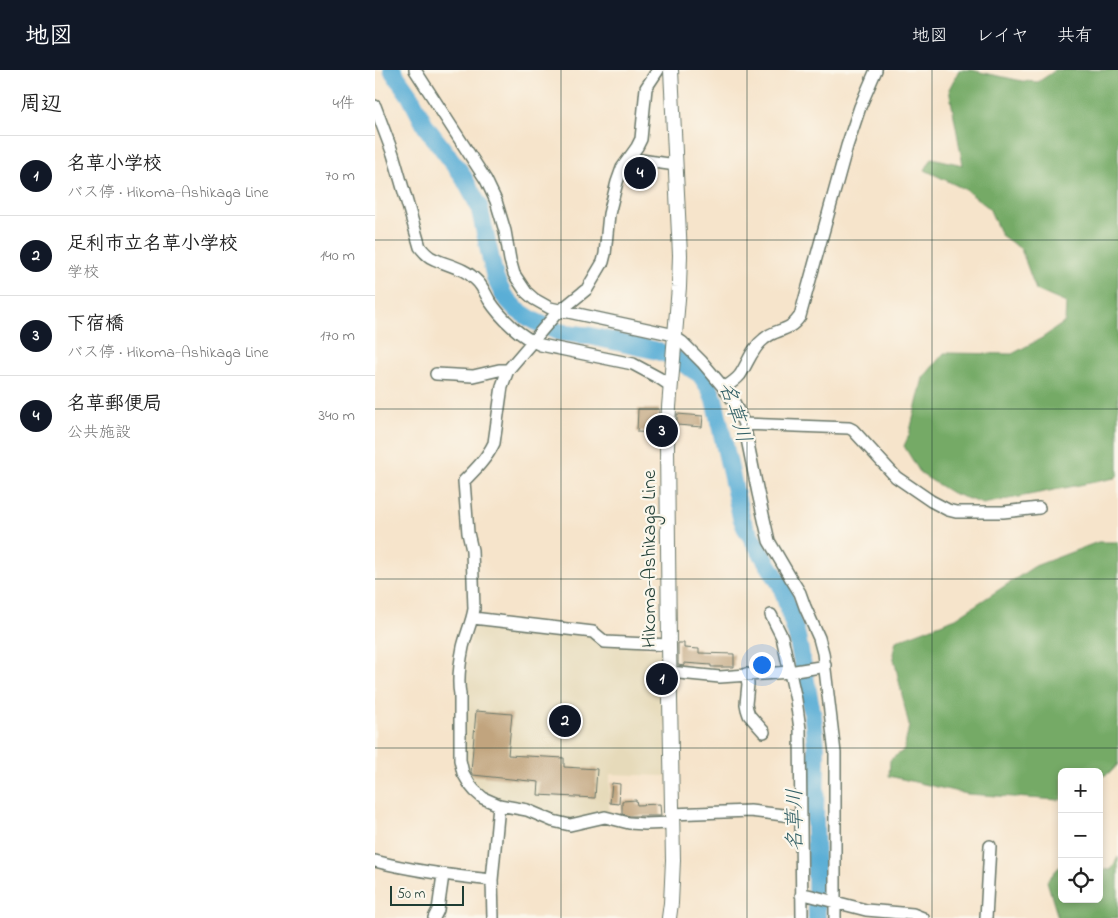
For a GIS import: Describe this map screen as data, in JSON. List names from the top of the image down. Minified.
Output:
{"streets":{"main road":["Hikoma-Ashikaga Line"]},"water":["名草川"],"scale_bar":"50 m","page":{"header":"地図","nav":["地図","レイヤ","共有"],"heading":["周辺","4件"],"list":[{"mark":"1","name":"名草小学校","note":"バス停 · Hikoma-Ashikaga Line","value":"70 m"},{"mark":"2","name":"足利市立名草小学校","note":"学校","value":"140 m"},{"mark":"3","name":"下宿橋","note":"バス停 · Hikoma-Ashikaga Line","value":"170 m"},{"mark":"4","name":"名草郵便局","note":"公共施設","value":"340 m"}],"pins":["4","3","1","2"],"map_buttons":["+","−"],"scale":"50 m"}}
